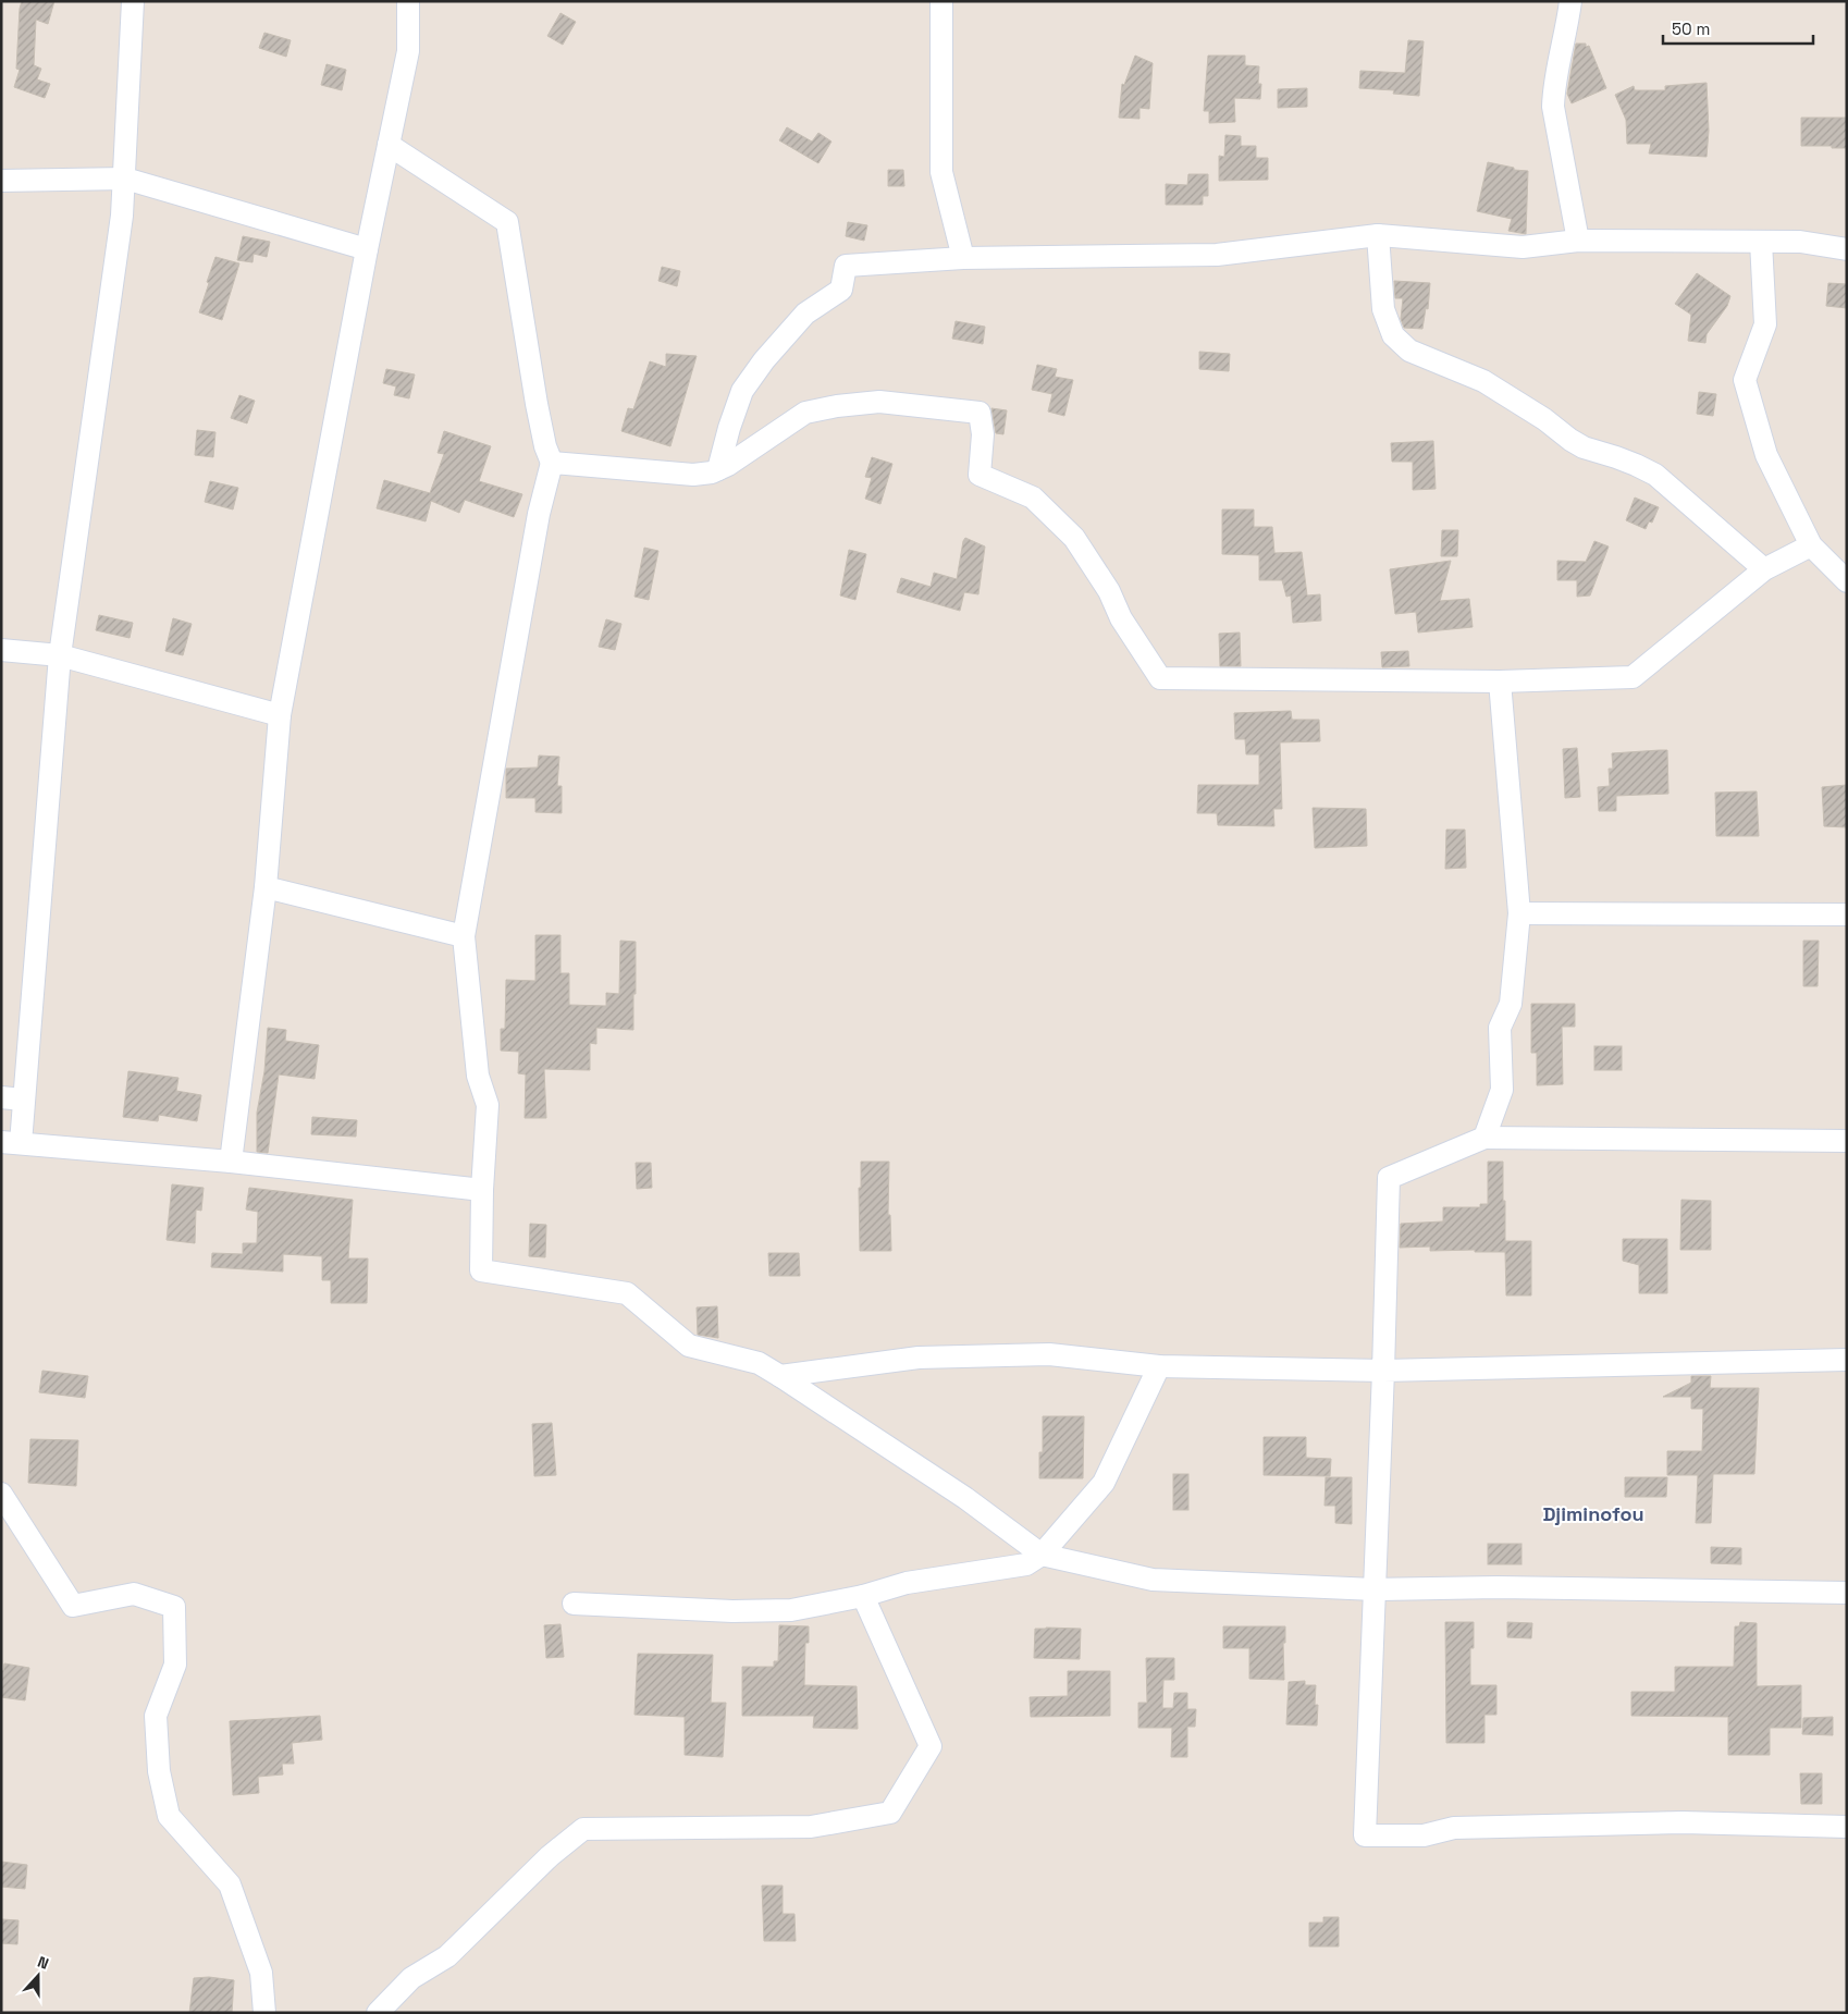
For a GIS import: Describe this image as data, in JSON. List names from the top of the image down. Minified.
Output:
{"districts":["Djiminofou"],"scale_bar":"50 m","north":"top"}
